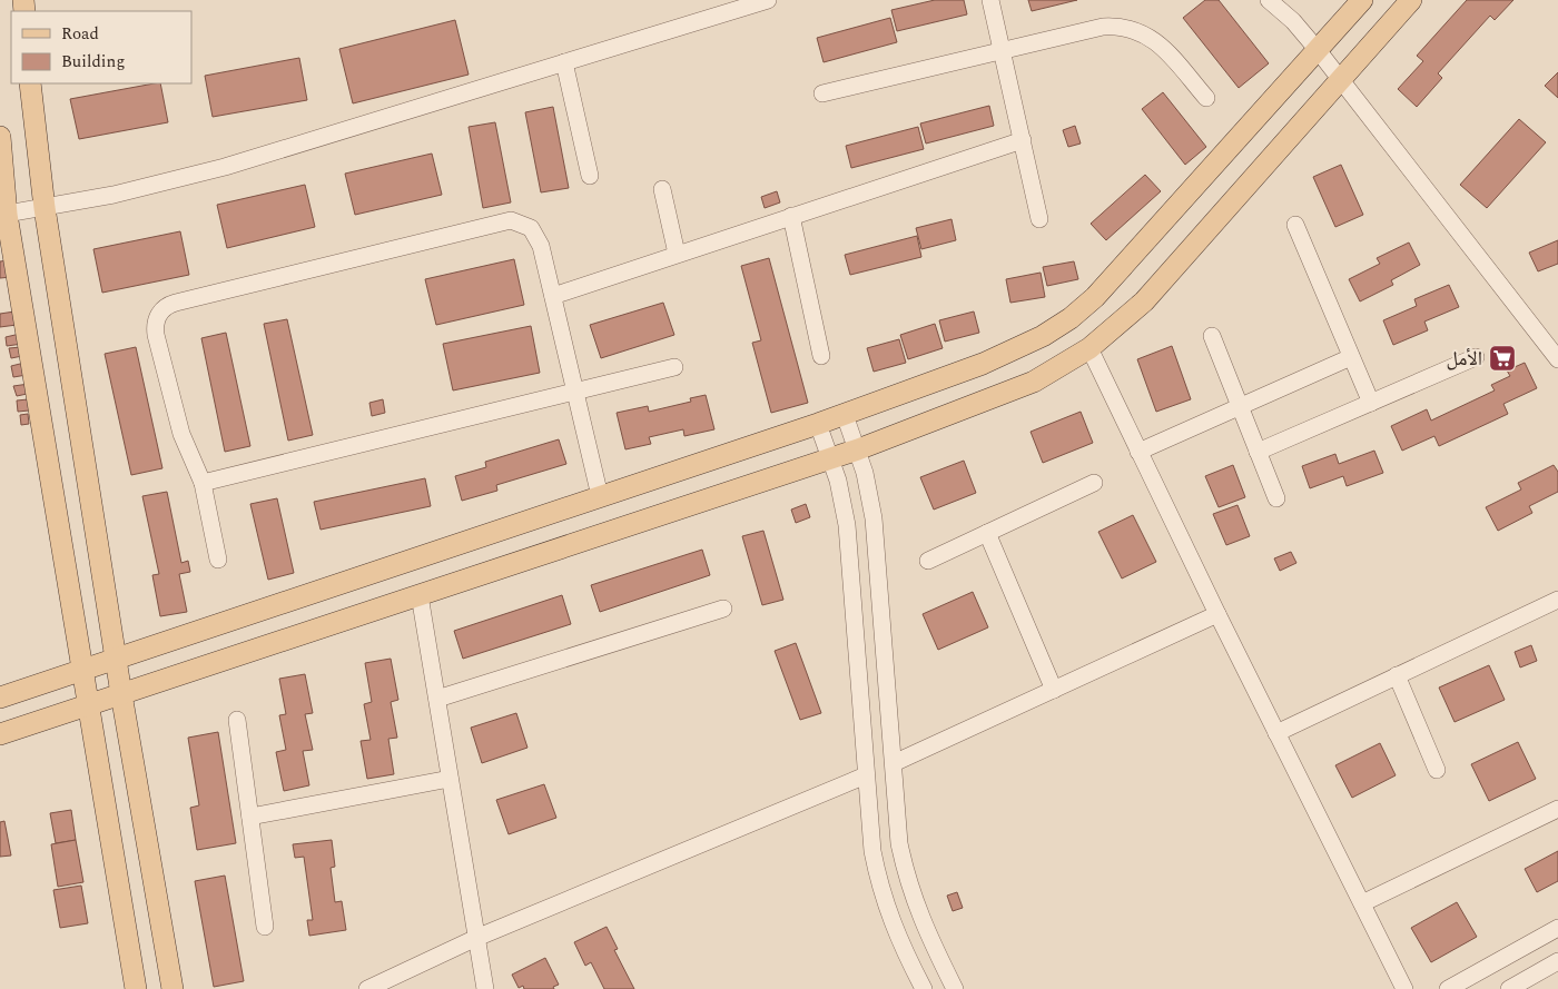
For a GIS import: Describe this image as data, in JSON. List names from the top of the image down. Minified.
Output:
{"places":{"supermarket":["الأمل"]},"legend":["Road","Building"]}
